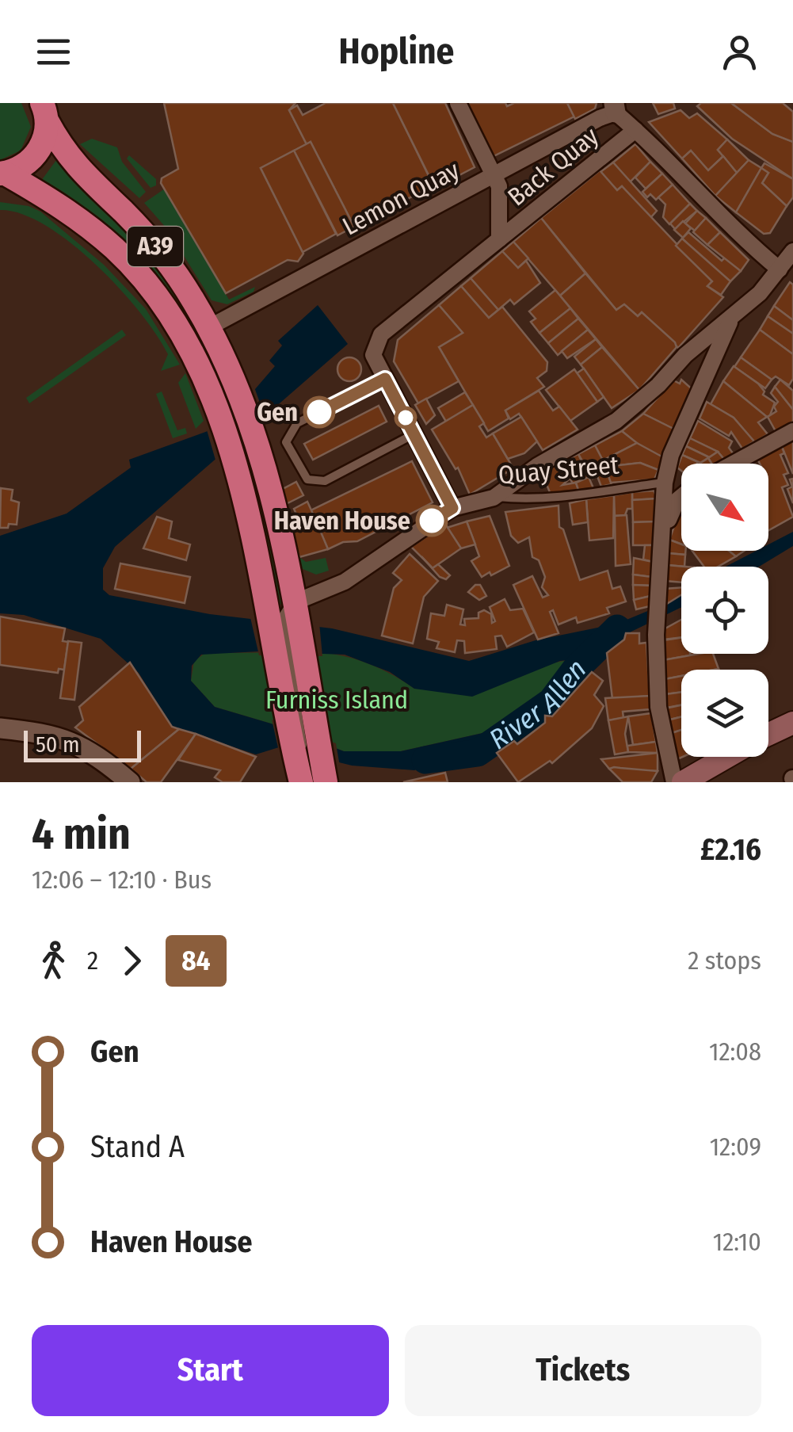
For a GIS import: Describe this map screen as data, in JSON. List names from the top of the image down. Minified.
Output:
{"streets":{"highway":["A39"],"street":["Back Quay","Lemon Quay","Quay Street"]},"crossings":[["Back Quay","Lemon Quay"],["Lemon Quay","A39"],["A39","Quay Street"]],"water":["River Allen"],"parks":["Furniss Island"],"places":["Gen","Haven House"],"lines":["bus line 84"],"scale_bar":"50 m","north":"bottom right","page":{"header":"Hopline","scale":"50 m","heading":["4 min","12:06 – 12:10 · Bus","£2.16"],"legs":["2","84","2 stops"],"list":[{"name":"Gen","value":"12:08"},{"name":"Stand A","value":"12:09"},{"name":"Haven House","value":"12:10"}],"buttons":["Start","Tickets"]}}
